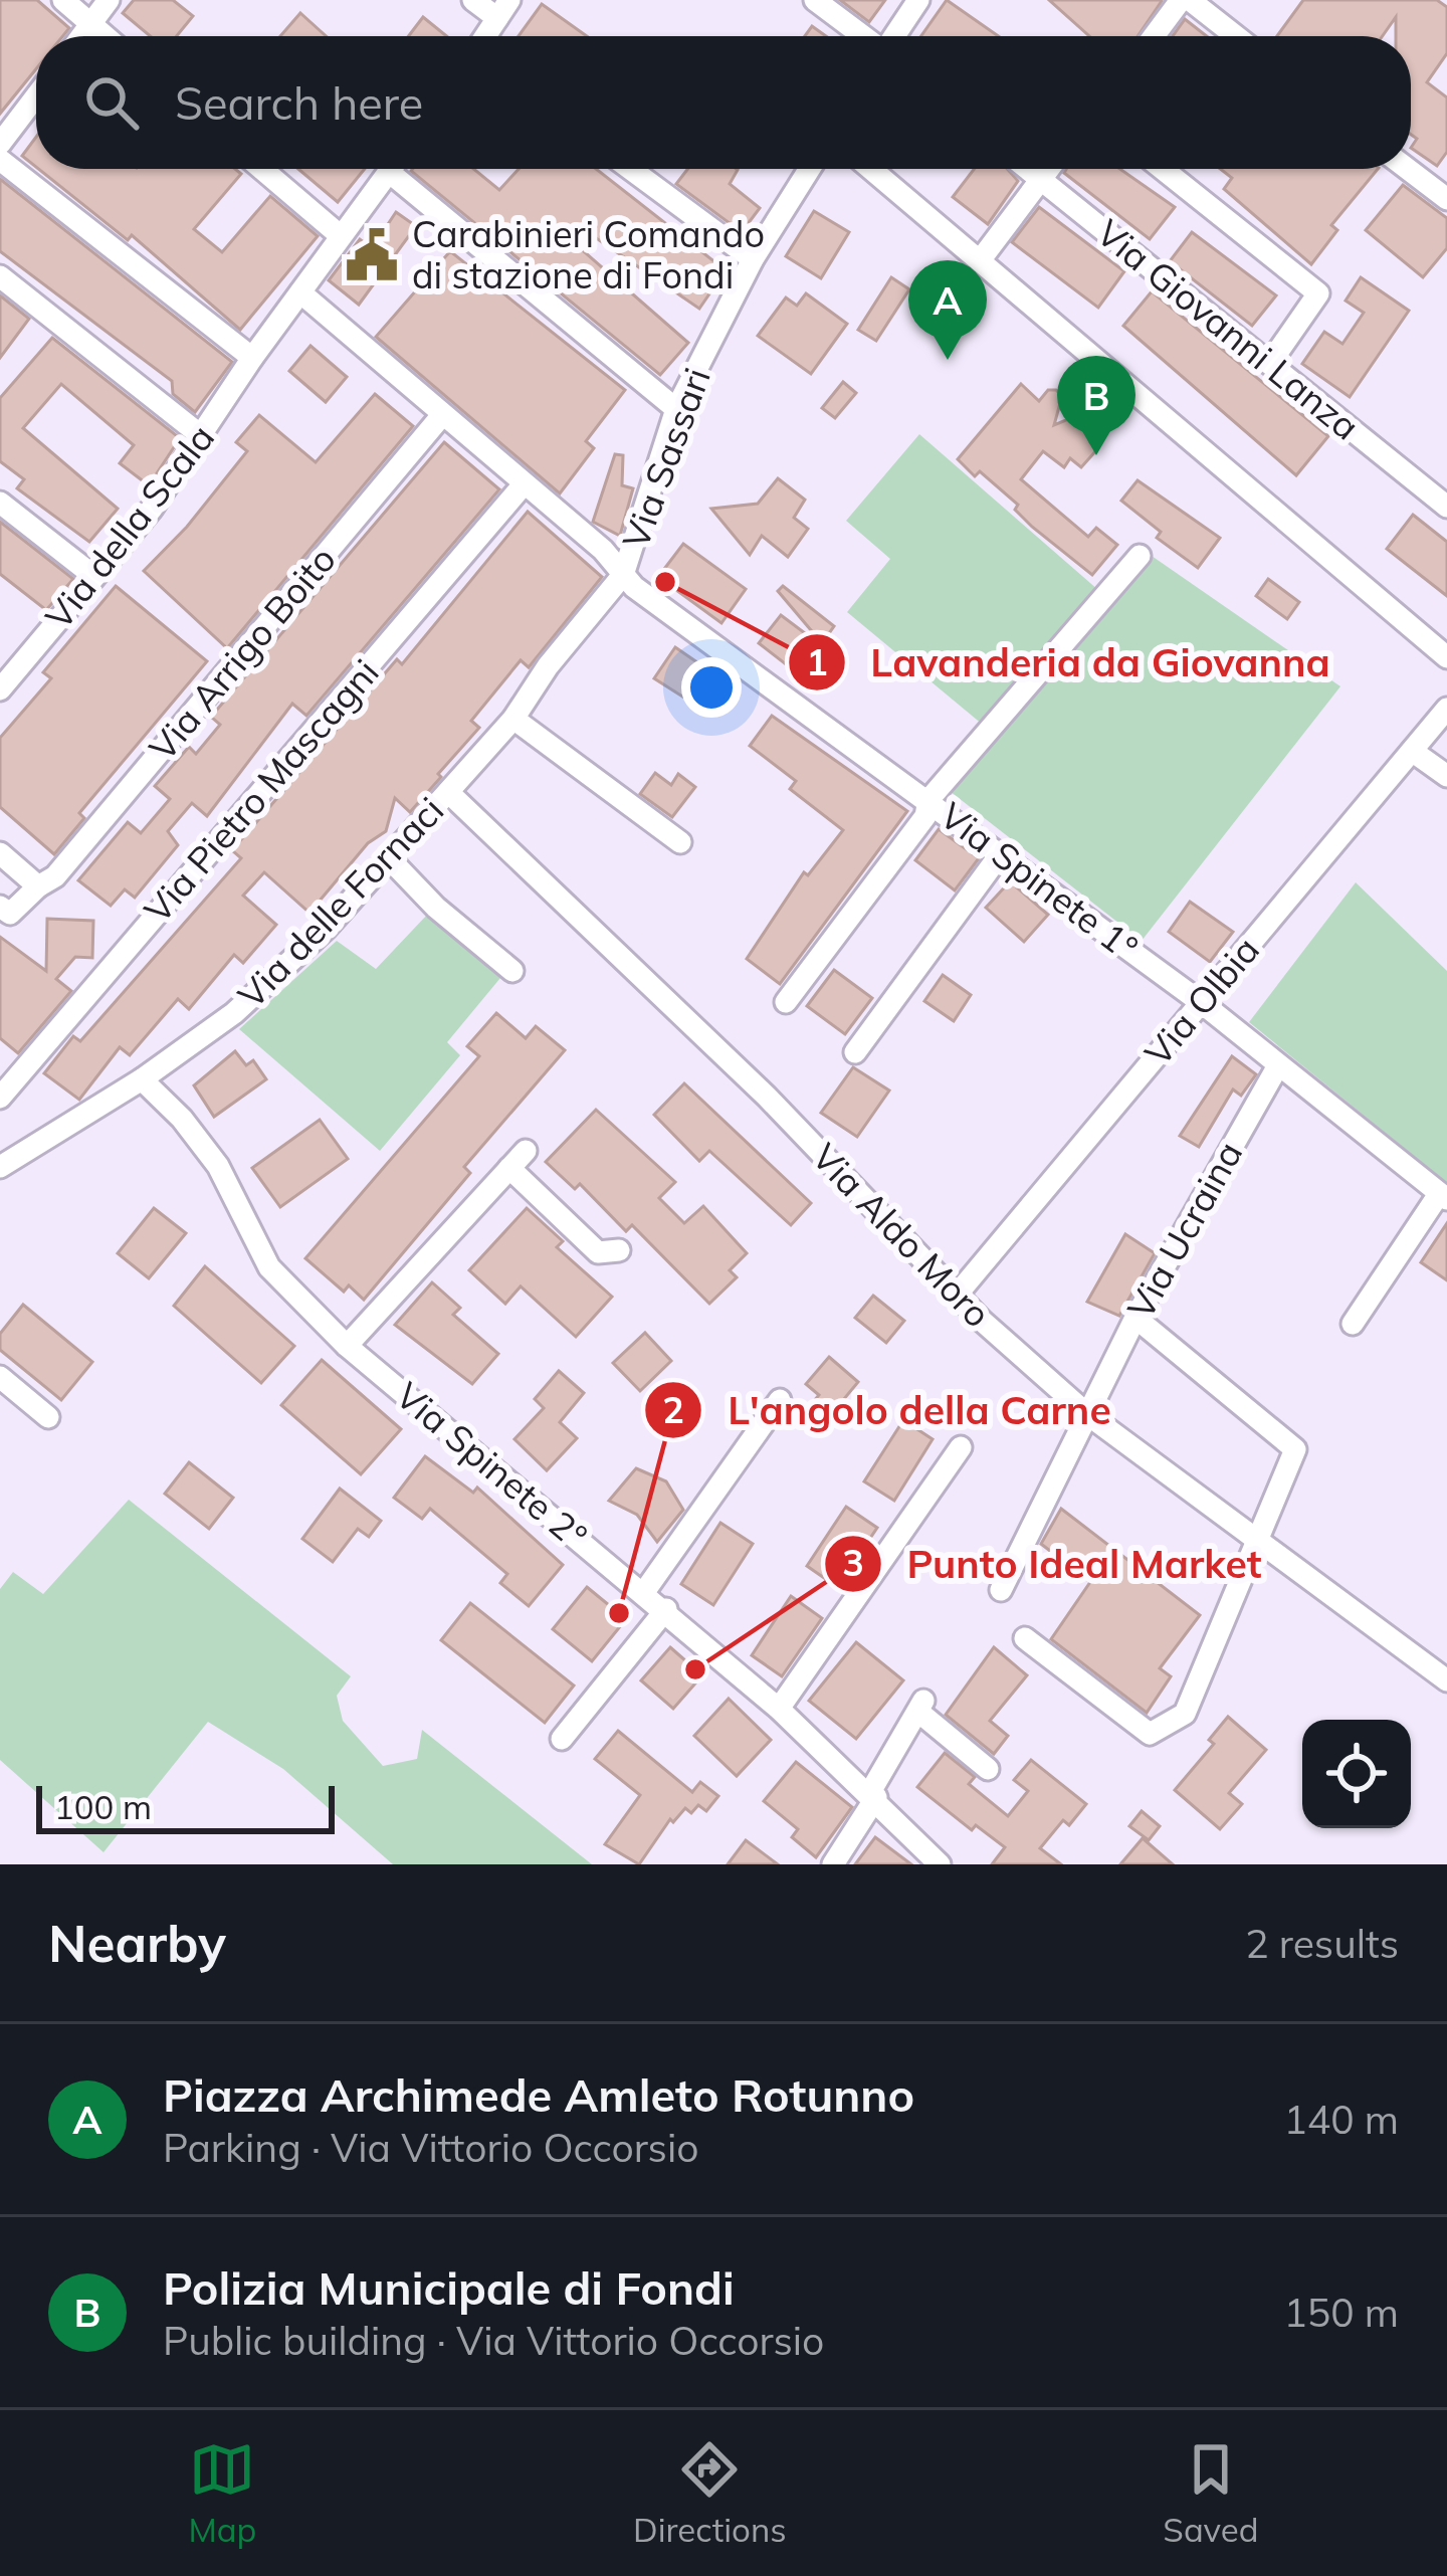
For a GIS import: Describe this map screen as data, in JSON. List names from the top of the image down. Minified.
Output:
{"streets":{"street":["Via Giovanni Lanza","Via Sassari","Via della Scala","Via Arrigo Boito","Via Pietro Mascagni","Via Spinete 1°","Via delle Fornaci","Via Olbia","Via Ucraina","Via Aldo Moro","Via Spinete 2°"]},"crossings":[["Via Sassari","Via Spinete 1°"],["Via Sassari","Via delle Fornaci"],["Via della Scala","Via Spinete 1°"],["Via Arrigo Boito","Via Spinete 1°"],["Via Pietro Mascagni","Via Spinete 1°"],["Via Spinete 1°","Via delle Fornaci"],["Via Spinete 1°","Via Olbia"],["Via Spinete 1°","Via Ucraina"],["Via delle Fornaci","Via Aldo Moro"],["Via delle Fornaci","Via Spinete 2°"],["Via Olbia","Via Aldo Moro"],["Via Ucraina","Via Aldo Moro"]],"places":{"public building":["Carabinieri Comando di stazione di Fondi"],"other":["Lavanderia da Giovanna","L'angolo della Carne","Punto Ideal Market"]},"scale_bar":"100 m","page":{"search":"Search here","pins":["A","B"],"scale":"100 m","heading":["Nearby","2 results"],"list":[{"mark":"A","name":"Piazza Archimede Amleto Rotunno","note":"Parking · Via Vittorio Occorsio","value":"140 m"},{"mark":"B","name":"Polizia Municipale di Fondi","note":"Public building · Via Vittorio Occorsio","value":"150 m"}],"nav":["Map","Directions","Saved"]}}
